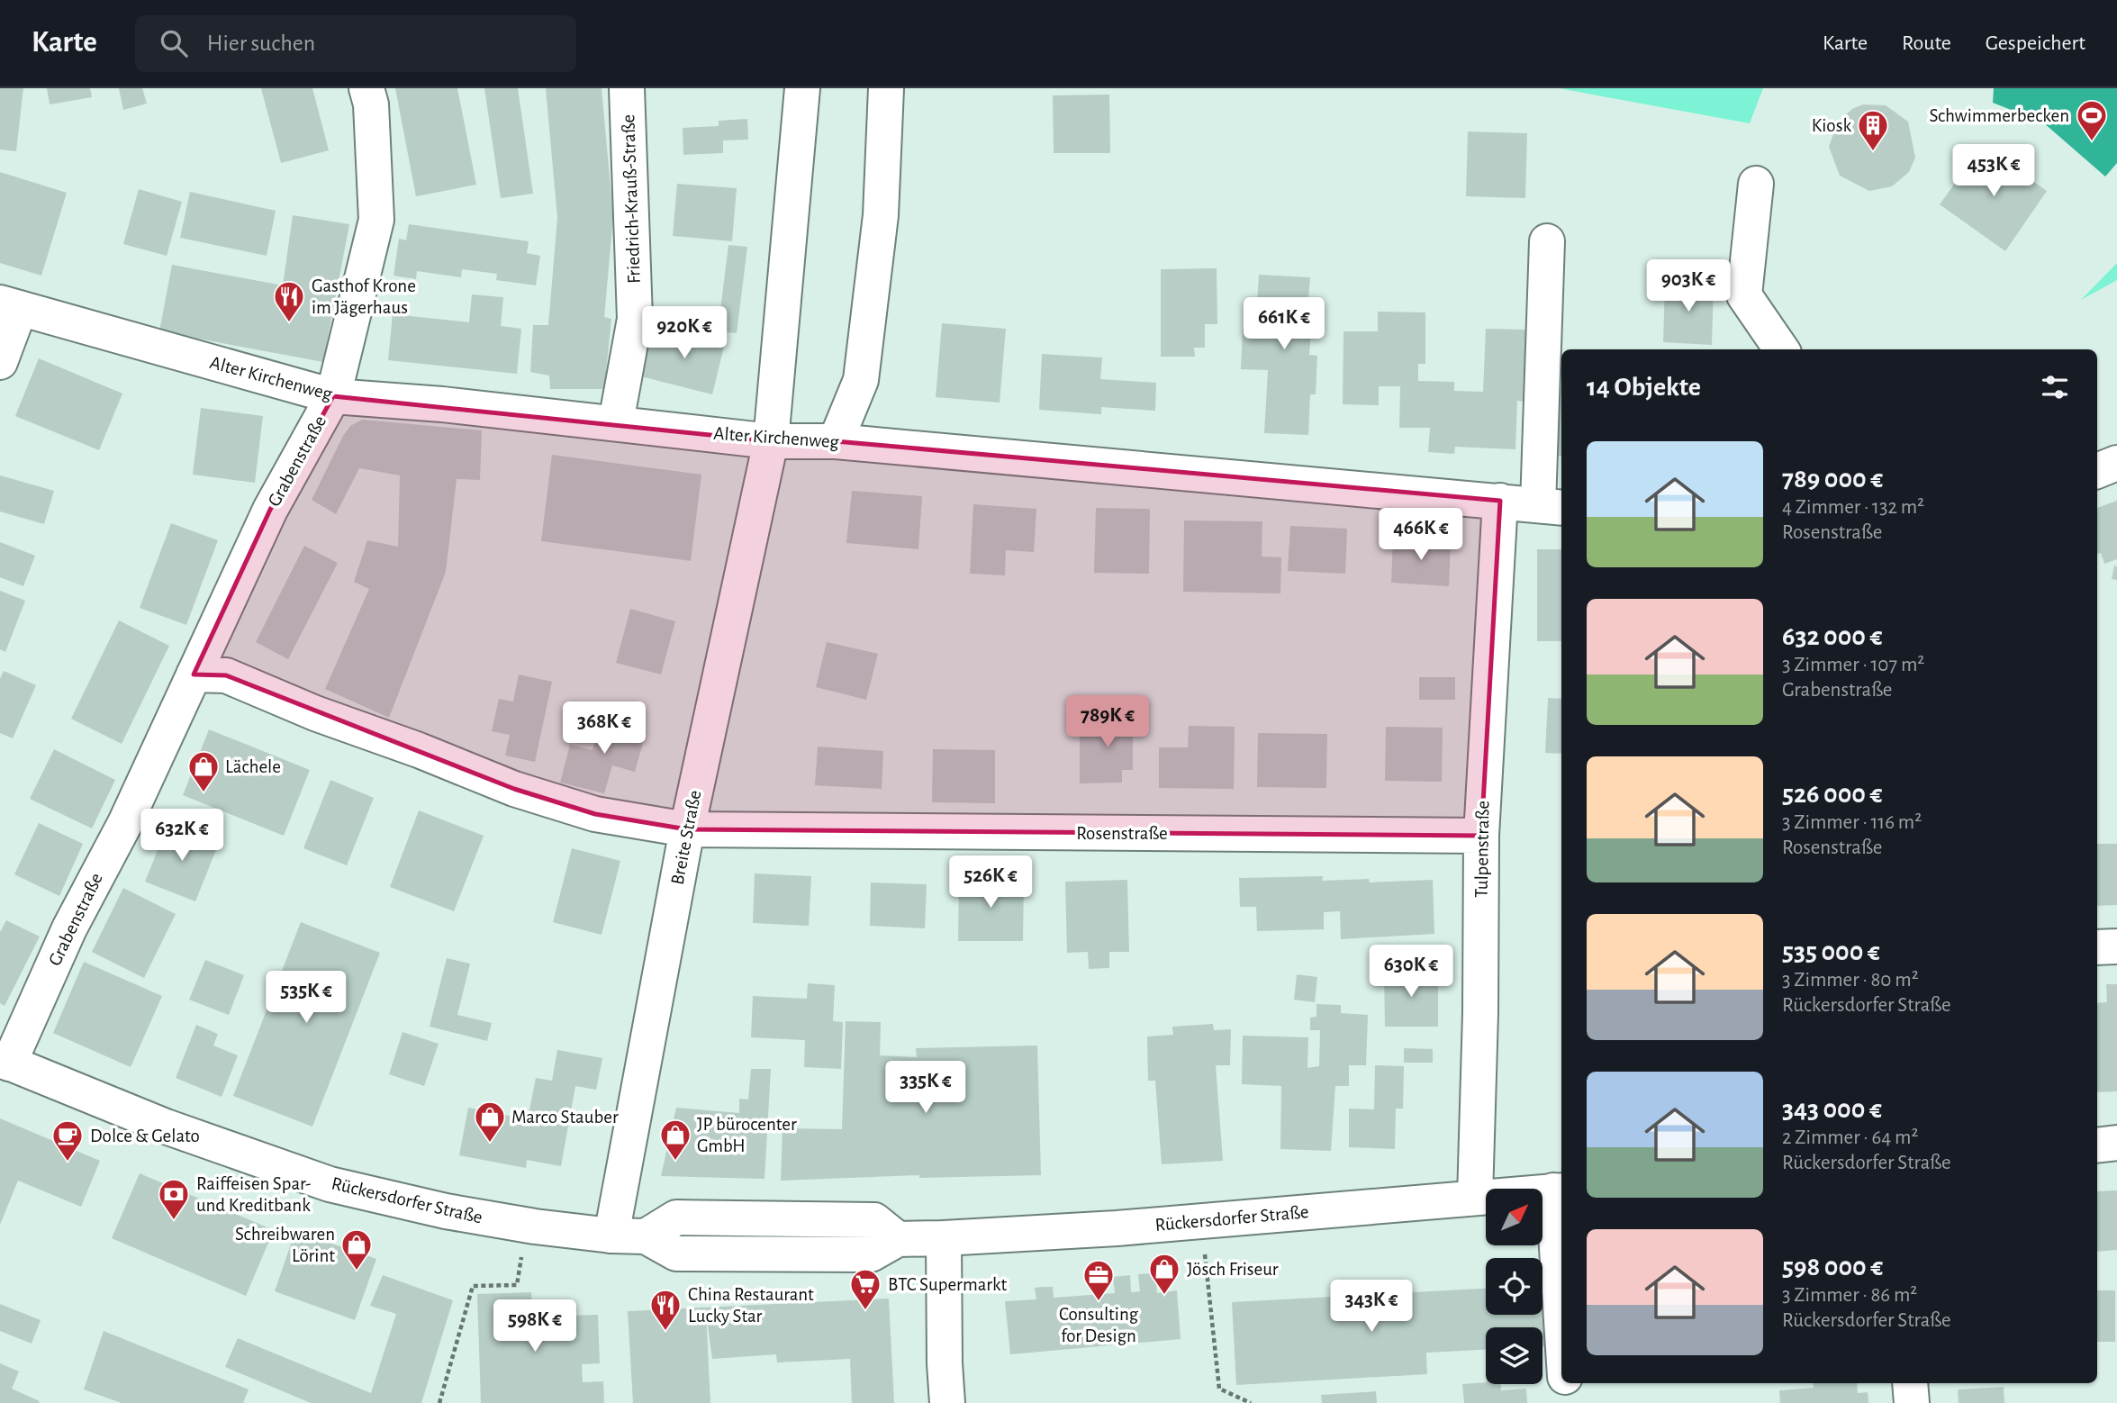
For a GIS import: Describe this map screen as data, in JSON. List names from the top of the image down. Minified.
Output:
{"streets":{"street":["Friedrich-Krauß-Straße","Alter Kirchenweg","Grabenstraße","Rosenstraße","Breite Straße","Tulpenstraße","Rückersdorfer Straße"]},"crossings":[["Friedrich-Krauß-Straße","Alter Kirchenweg"],["Alter Kirchenweg","Grabenstraße"],["Alter Kirchenweg","Breite Straße"],["Alter Kirchenweg","Tulpenstraße"],["Grabenstraße","Rückersdorfer Straße"],["Rosenstraße","Breite Straße"],["Rosenstraße","Tulpenstraße"],["Breite Straße","Rückersdorfer Straße"],["Tulpenstraße","Rückersdorfer Straße"]],"places":{"sports":["Schwimmerbecken"],"building":["Kiosk"],"restaurant":["Gasthof Krone im Jägerhaus","China Restaurant Lucky Star"],"shop":["Lächele","Marco Stauber","JP bürocenter GmbH","Schreibwaren Lörint","Jösch Friseur"],"cafe":["Dolce & Gelato"],"bank":["Raiffeisen Spar- und Kreditbank"],"office":["Consulting for Design"],"supermarket":["BTC Supermarkt"]},"north":"top right","page":{"header":"Karte","search":"Hier suchen","nav":["Karte","Route","Gespeichert"],"price":["453K €","903K €","661K €","920K €","466K €","789K €","368K €","632K €","526K €","630K €","535K €","335K €","343K €","598K €"],"heading":"14 Objekte","list":[{"name":"789 000 €","note":"4 Zimmer · 132 m² · Rosenstraße"},{"name":"632 000 €","note":"3 Zimmer · 107 m² · Grabenstraße"},{"name":"526 000 €","note":"3 Zimmer · 116 m² · Rosenstraße"},{"name":"535 000 €","note":"3 Zimmer · 80 m² · Rückersdorfer Straße"},{"name":"343 000 €","note":"2 Zimmer · 64 m² · Rückersdorfer Straße"},{"name":"598 000 €","note":"3 Zimmer · 86 m² · Rückersdorfer Straße"}]}}
